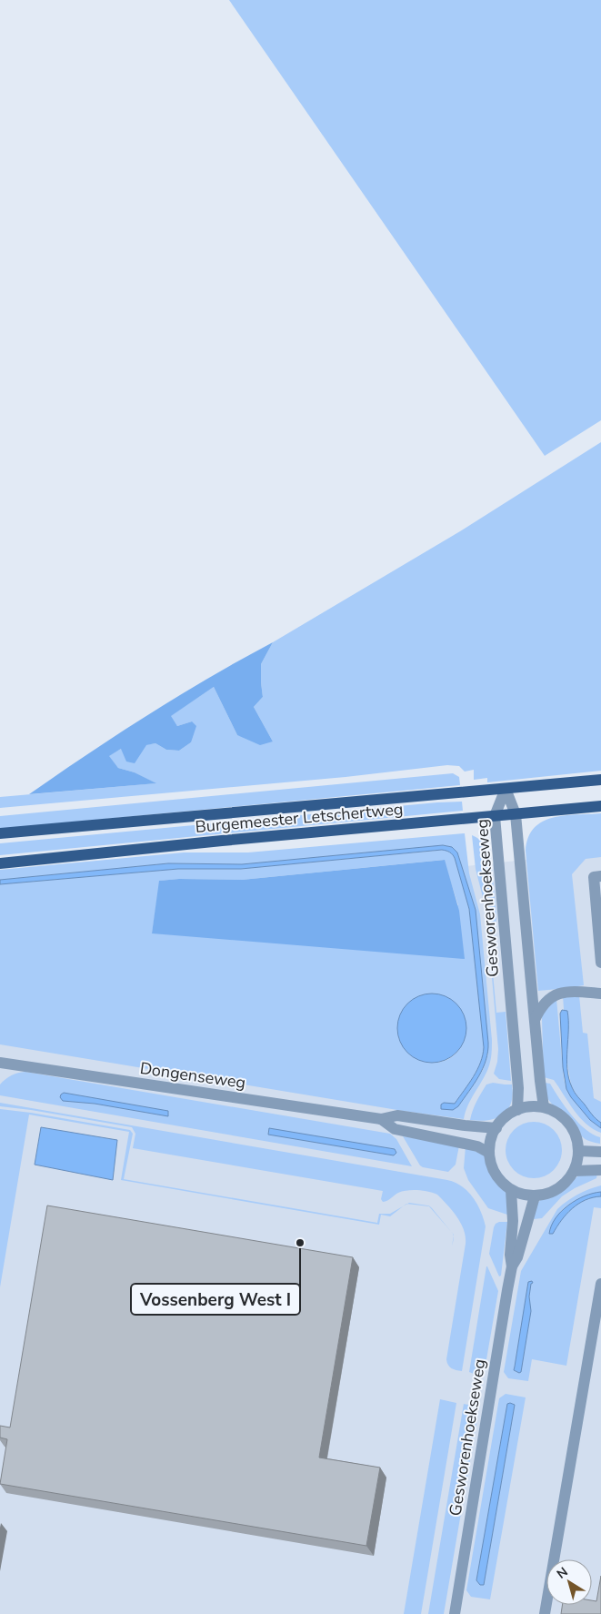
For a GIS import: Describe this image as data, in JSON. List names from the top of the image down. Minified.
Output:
{"streets":{"main road":["Burgemeester Letschertweg"],"street":["Gesworenhoekseweg","Dongenseweg"]},"crossings":[["Burgemeester Letschertweg","Gesworenhoekseweg"],["Gesworenhoekseweg","Dongenseweg"]],"places":["Vossenberg West I"],"north":"top left"}
